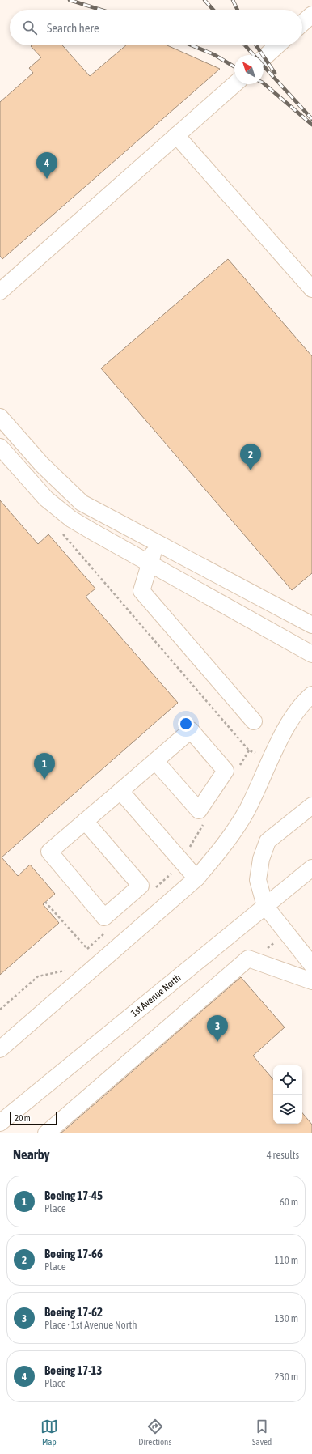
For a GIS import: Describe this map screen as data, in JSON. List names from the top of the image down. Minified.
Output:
{"streets":{"street":["1st Avenue North"]},"scale_bar":"20 m","north":"top left","page":{"search":"Search here","pins":["4","2","1","3"],"scale":"20 m","heading":["Nearby","4 results"],"list":[{"mark":"1","name":"Boeing 17-45","note":"Place","value":"60 m"},{"mark":"2","name":"Boeing 17-66","note":"Place","value":"110 m"},{"mark":"3","name":"Boeing 17-62","note":"Place · 1st Avenue North","value":"130 m"},{"mark":"4","name":"Boeing 17-13","note":"Place","value":"230 m"}],"nav":["Map","Directions","Saved"]}}
